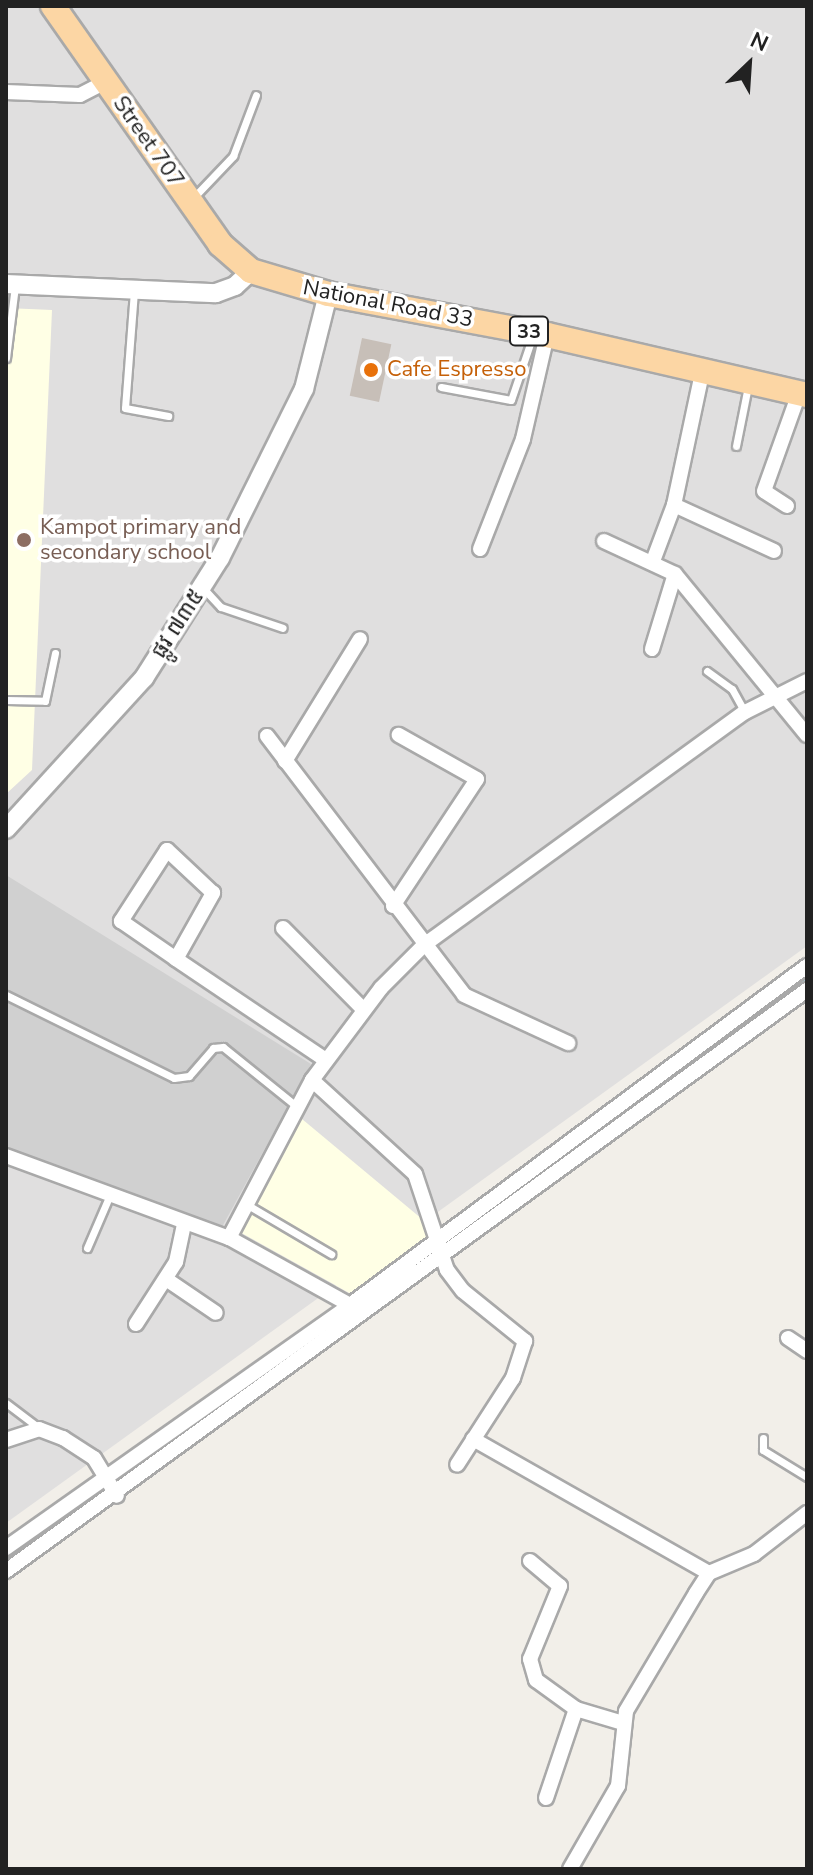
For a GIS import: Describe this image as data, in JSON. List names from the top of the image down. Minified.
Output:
{"streets":{"main road":["Street 707","National Road 33","33"],"street":["ផ្លូវ ៧៣៥"]},"crossings":[["Street 707","National Road 33"],["National Road 33","ផ្លូវ ៧៣៥"]],"places":["Cafe Espresso","Kampot primary and secondary school"],"north":"top right"}
